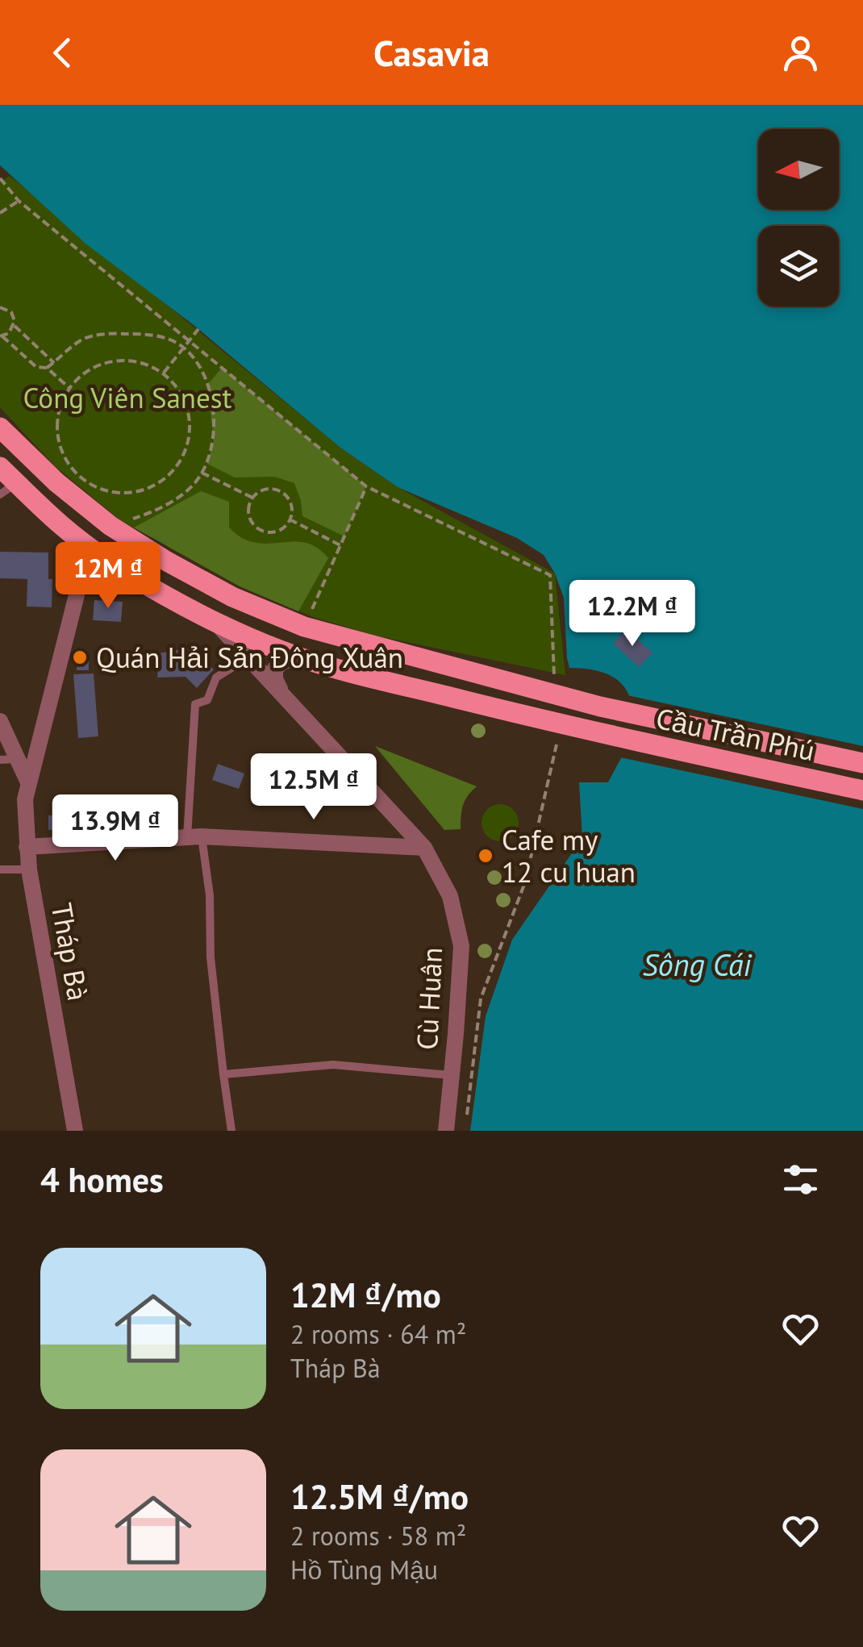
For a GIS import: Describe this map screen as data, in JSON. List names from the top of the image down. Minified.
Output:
{"streets":{"main road":["Cầu Trần Phú"],"street":["Tháp Bà","Cù Huân"]},"crossings":[["Cầu Trần Phú","Tháp Bà"],["Cầu Trần Phú","Cù Huân"]],"water":["Sông Cái"],"parks":["Công Viên Sanest"],"places":["Quán Hải Sản Đông Xuân","Cafe my 12 cu huan"],"north":"left","page":{"header":"Casavia","price":["12M ₫","12.2M ₫","12.5M ₫","13.9M ₫"],"heading":"4 homes","list":[{"name":"12M ₫/mo","note":"2 rooms · 64 m² · Tháp Bà"},{"name":"12.5M ₫/mo","note":"2 rooms · 58 m² · Hồ Tùng Mậu"}]}}
